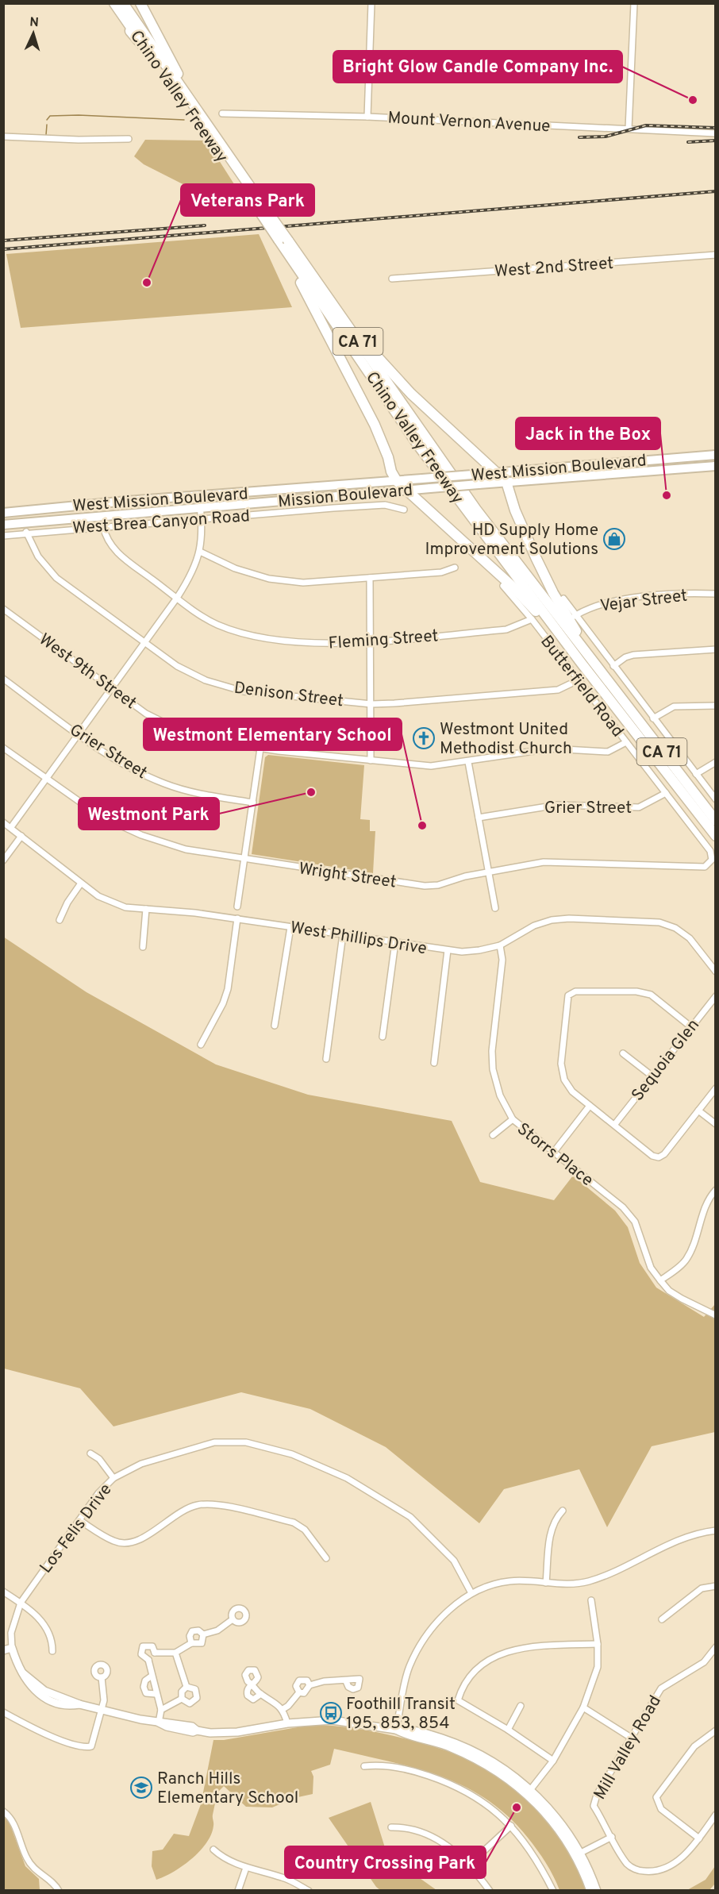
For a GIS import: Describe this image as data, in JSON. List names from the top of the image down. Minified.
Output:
{"streets":{"highway":["Chino Valley Freeway","CA 71"],"main road":["West Mission Boulevard","Mission Boulevard"],"street":["Mount Vernon Avenue","West 2nd Street","West Brea Canyon Road","Vejar Street","Fleming Street","West 9th Street","Butterfield Road","Denison Street","Grier Street","Wright Street","West Phillips Drive","Sequoia Glen","Storrs Place","Los Felis Drive","Mill Valley Road"]},"crossings":[["West Brea Canyon Road","Fleming Street"],["West Brea Canyon Road","Denison Street"],["Fleming Street","Butterfield Road"],["West 9th Street","Butterfield Road"],["Butterfield Road","Denison Street"],["Butterfield Road","Grier Street"],["Butterfield Road","Wright Street"],["West Phillips Drive","Storrs Place"]],"places":{"other":["Bright Glow Candle Company Inc.","Veterans Park","Jack in the Box","Westmont Park","Westmont Elementary School","Country Crossing Park"],"shop":["HD Supply Home Improvement Solutions"],"church":["Westmont United Methodist Church"],"bus stop":["Foothill Transit 195, 853, 854"],"school or university":["Ranch Hills Elementary School"]},"north":"top"}
